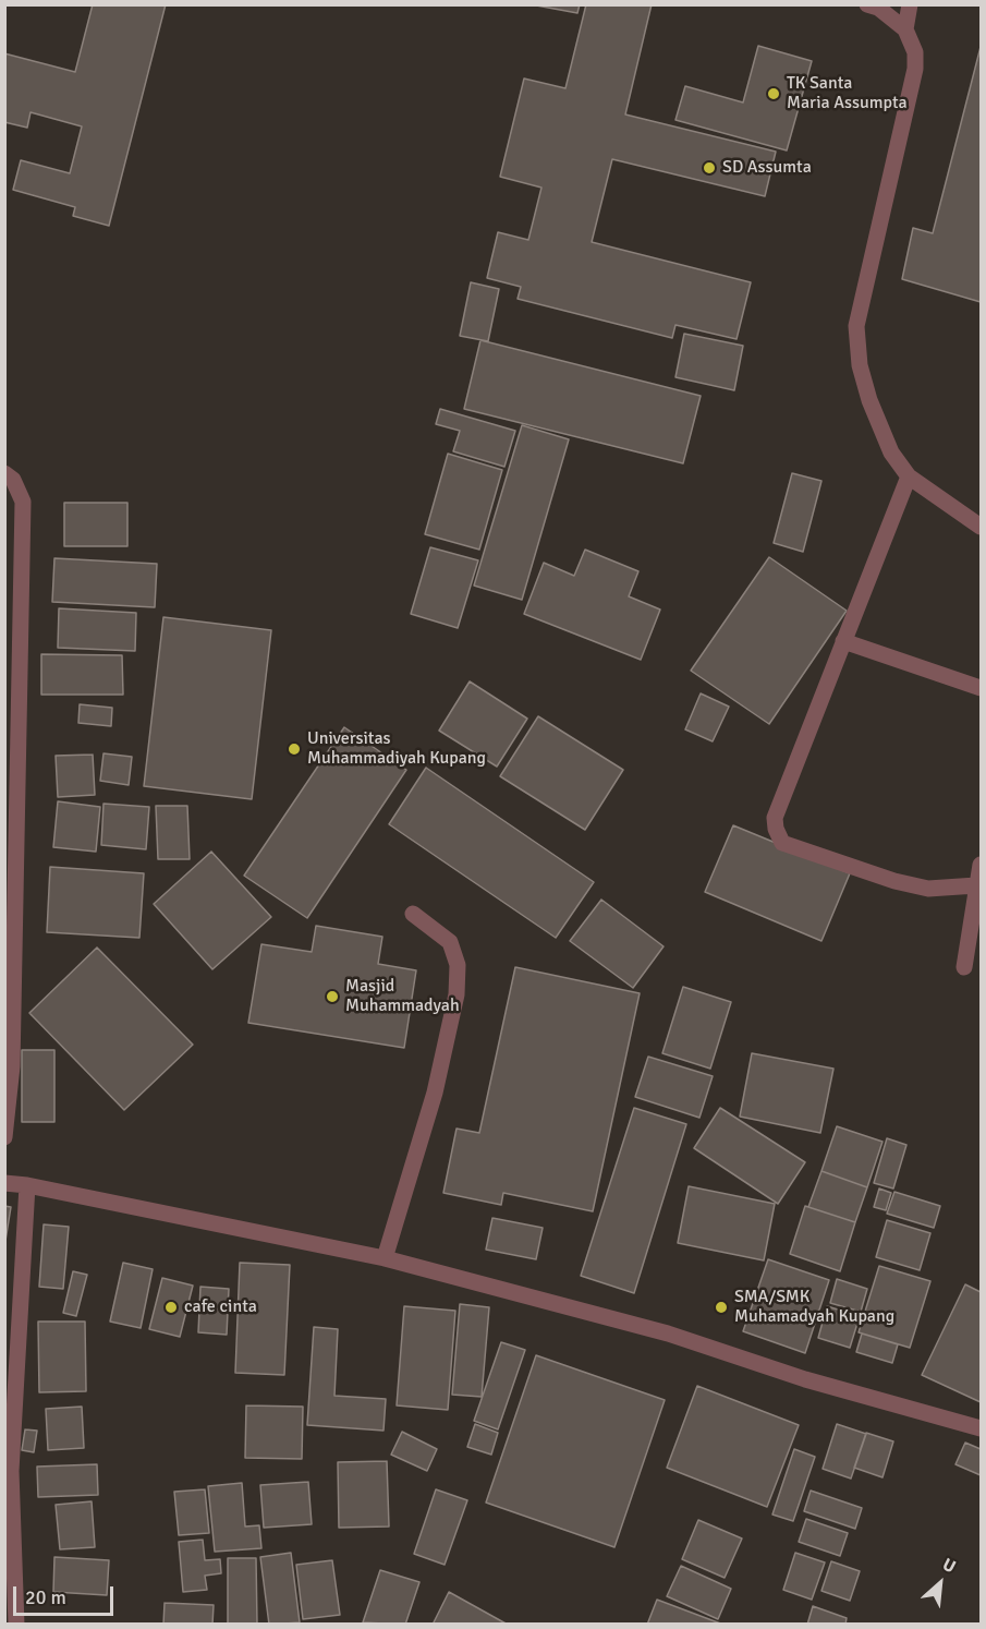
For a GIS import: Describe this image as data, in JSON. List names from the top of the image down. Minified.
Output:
{"places":["TK Santa Maria Assumpta","SD Assumta","Universitas Muhammadiyah Kupang","Masjid Muhammadyah","cafe cinta","SMA/SMK Muhamadyah Kupang"],"scale_bar":"20 m","north":"top right"}
